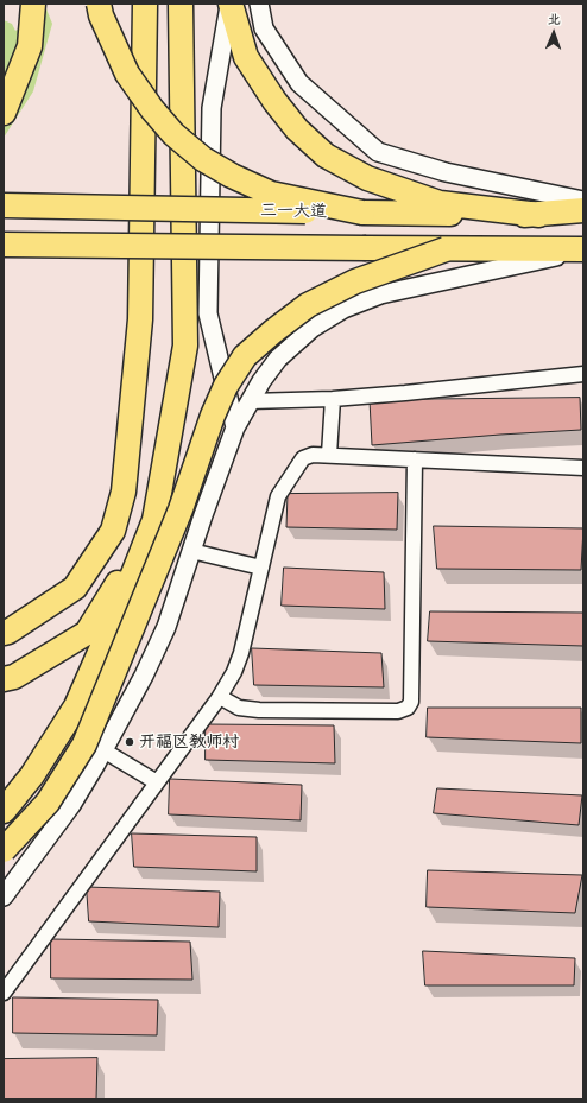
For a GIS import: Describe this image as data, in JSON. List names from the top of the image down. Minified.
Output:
{"streets":{"highway":["三一大道"]},"places":["开福区教师村"],"north":"top"}
